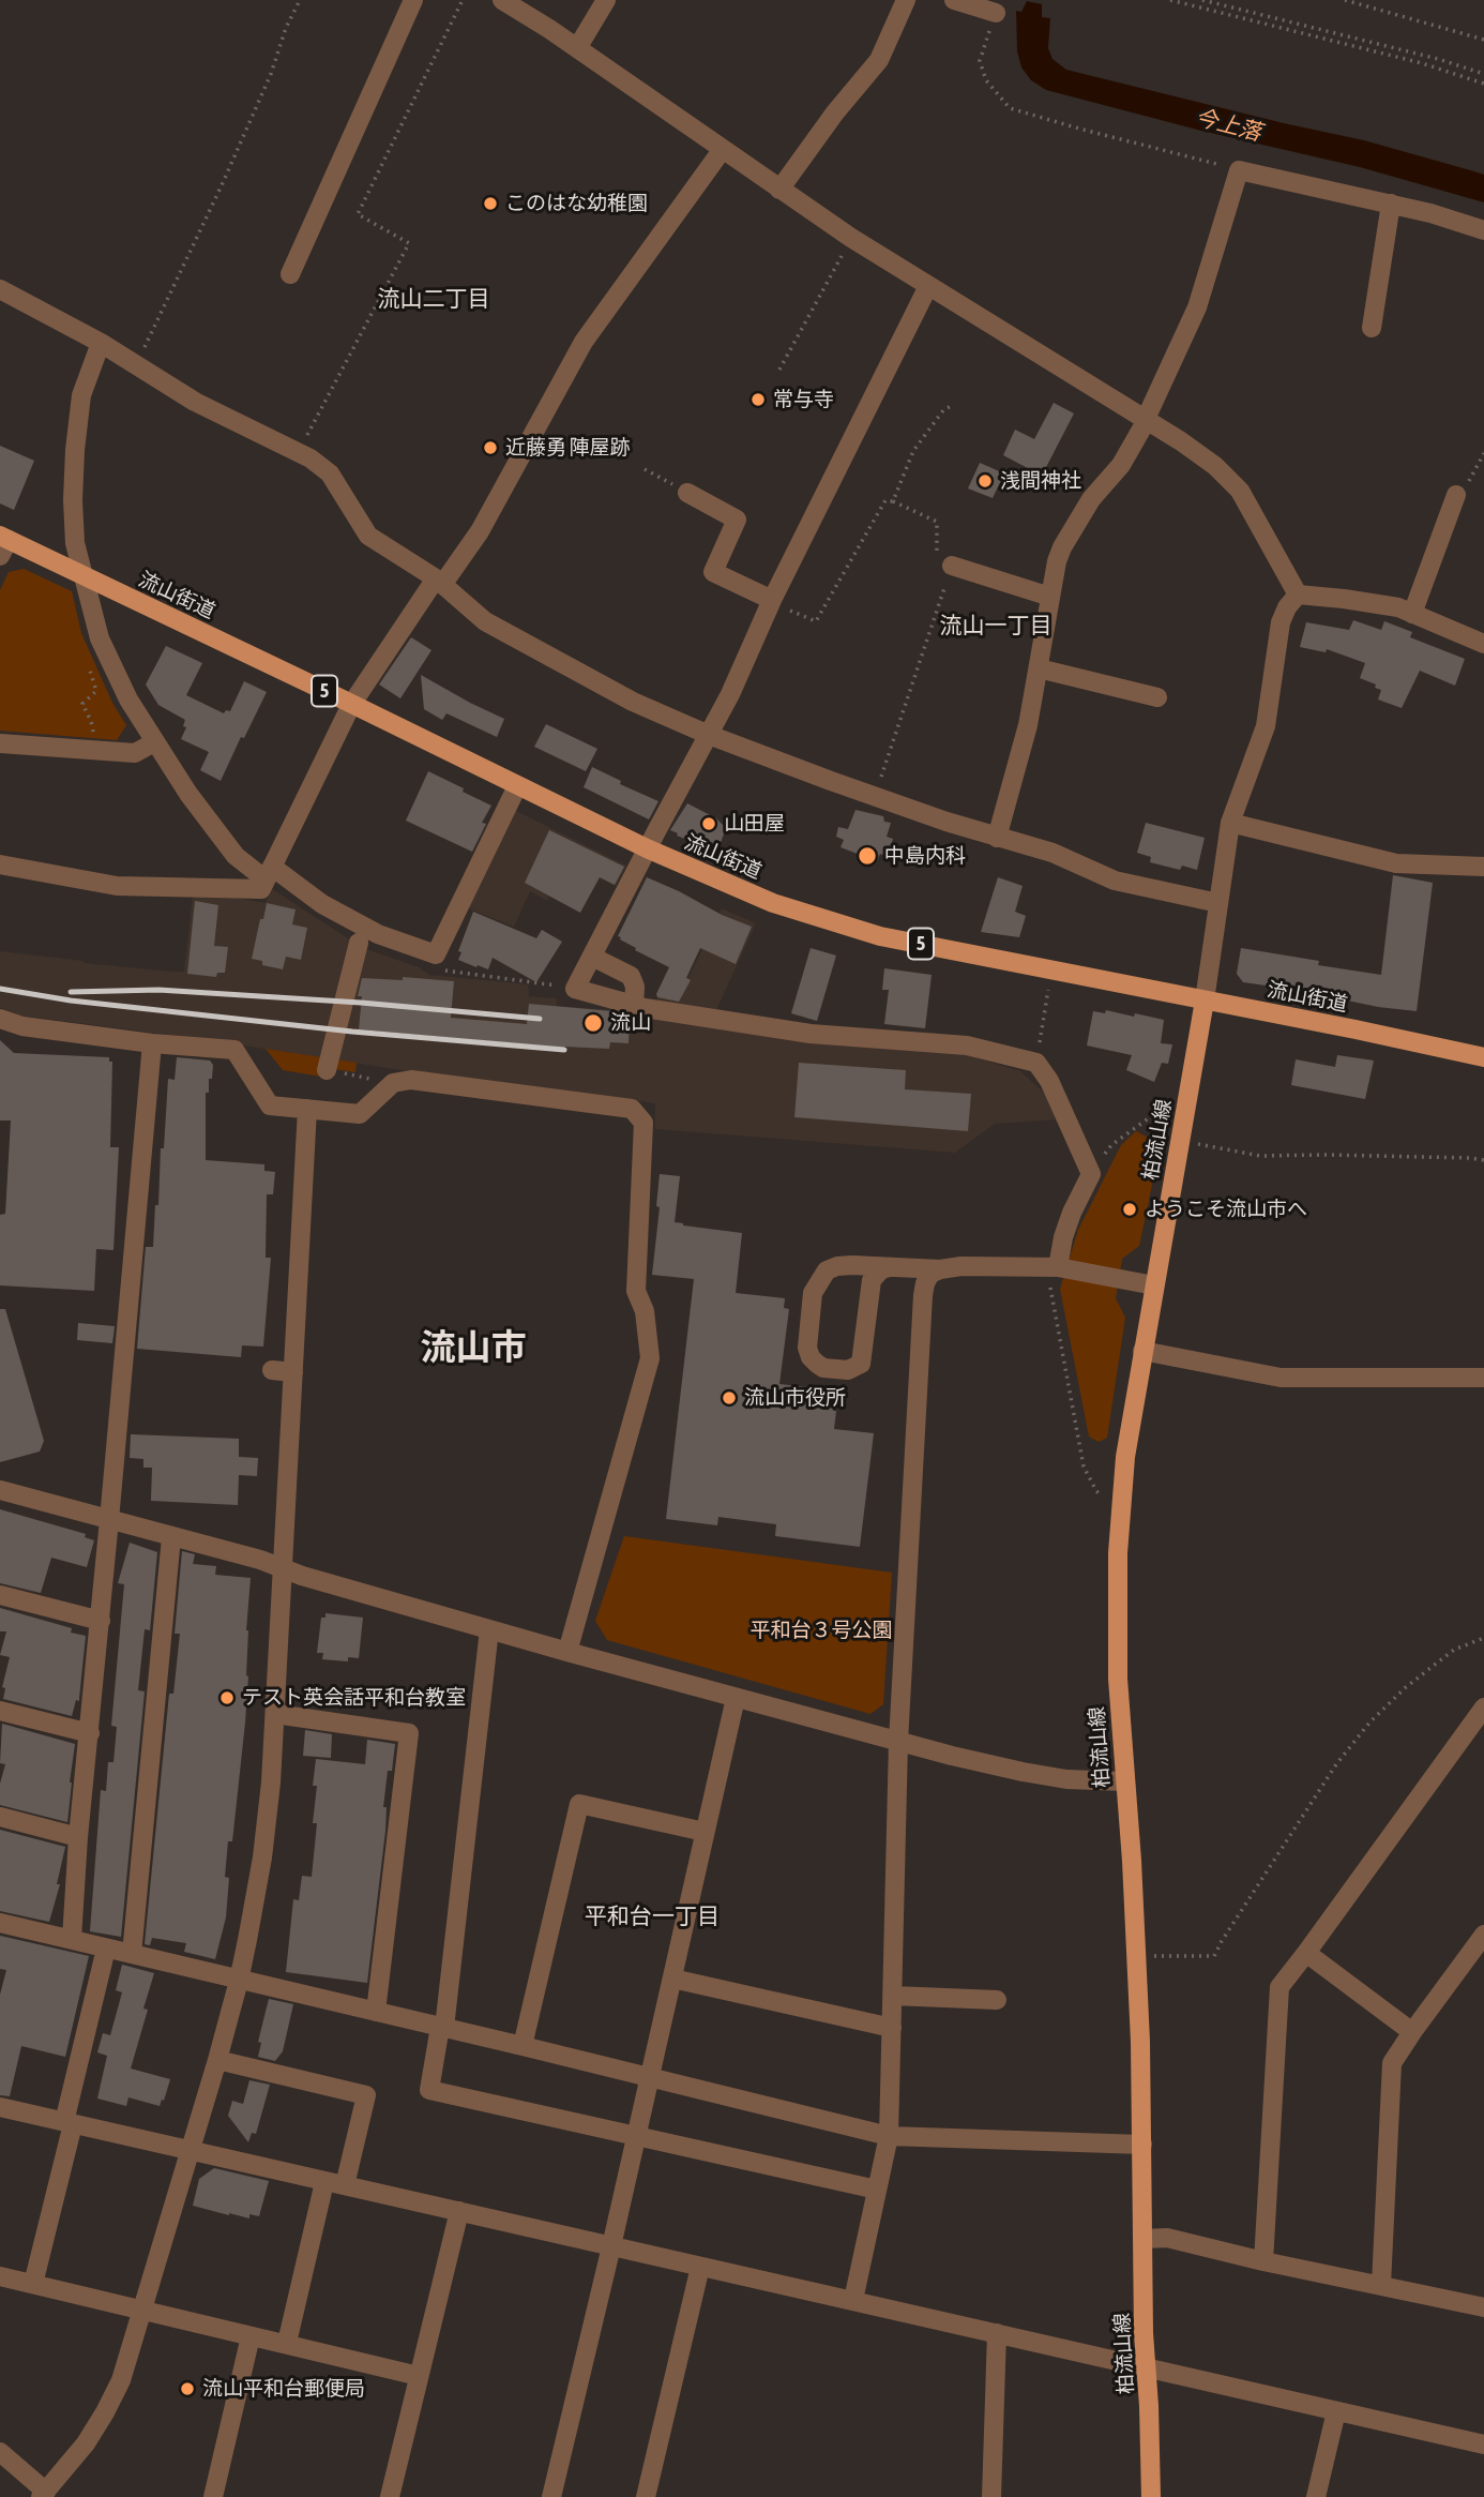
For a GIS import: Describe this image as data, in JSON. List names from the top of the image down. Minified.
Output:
{"streets":{"main road":["流山街道","5","柏流山線"]},"crossings":[["流山街道","柏流山線"]],"districts":["流山二丁目","流山一丁目","流山市","平和台一丁目"],"water":["今上落"],"parks":["平和台３号公園"],"places":["このはな幼稚園","常与寺","近藤勇 陣屋跡","浅間神社","山田屋","中島内科","流山","ようこそ流山市へ","流山市役所","テスト英会話平和台教室","流山平和台郵便局"]}
